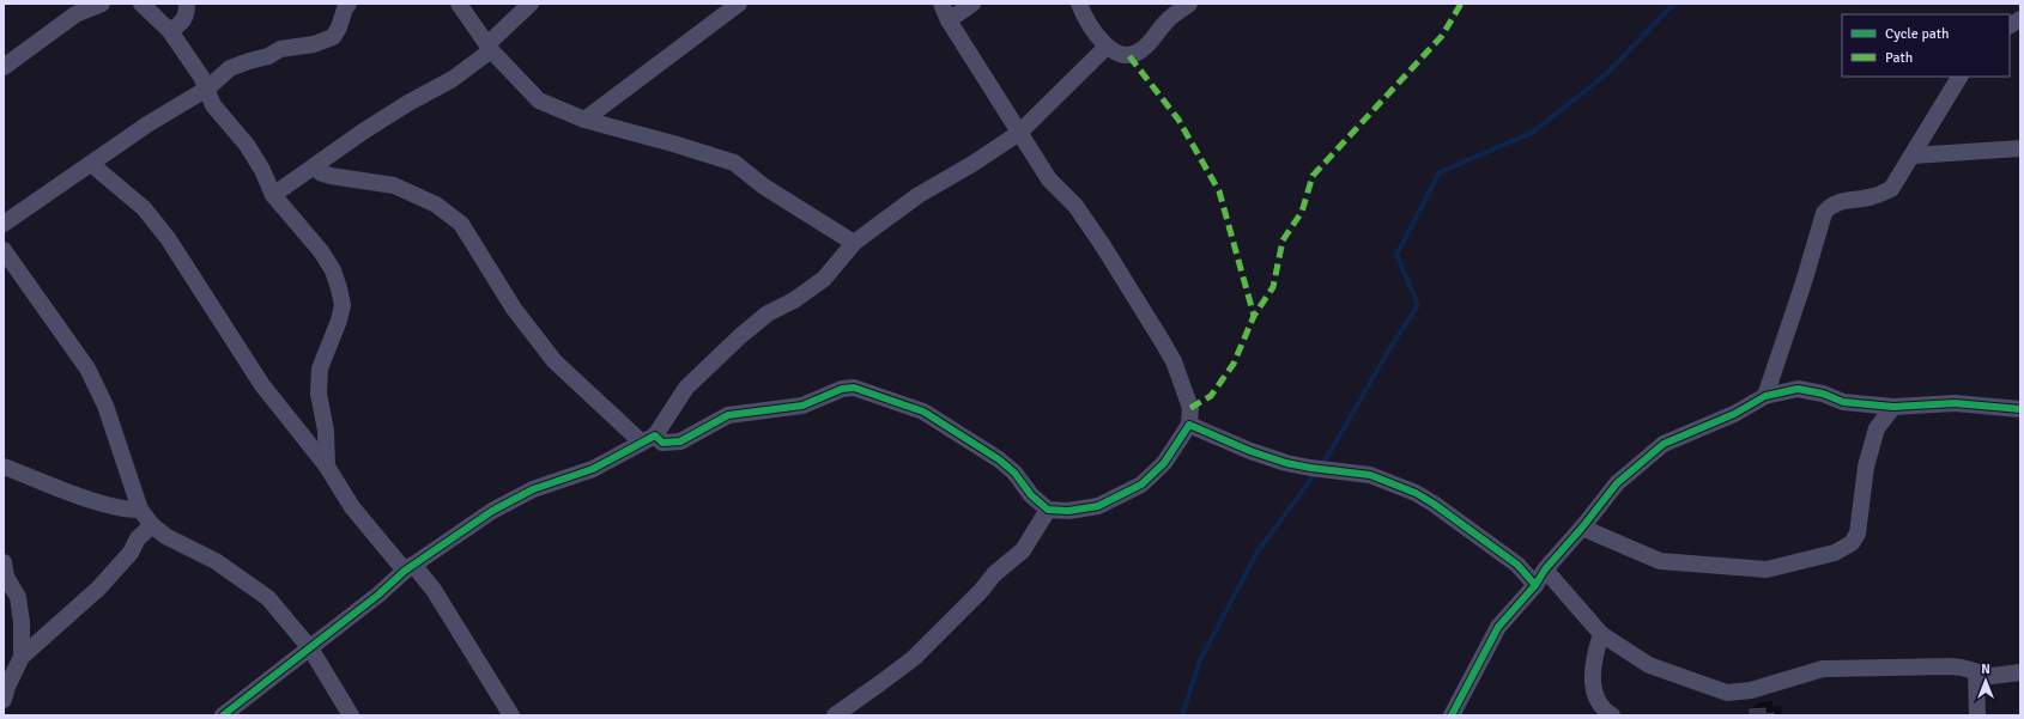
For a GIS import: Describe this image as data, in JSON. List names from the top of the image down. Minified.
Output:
{"legend":["Cycle path","Path"],"north":"top"}
